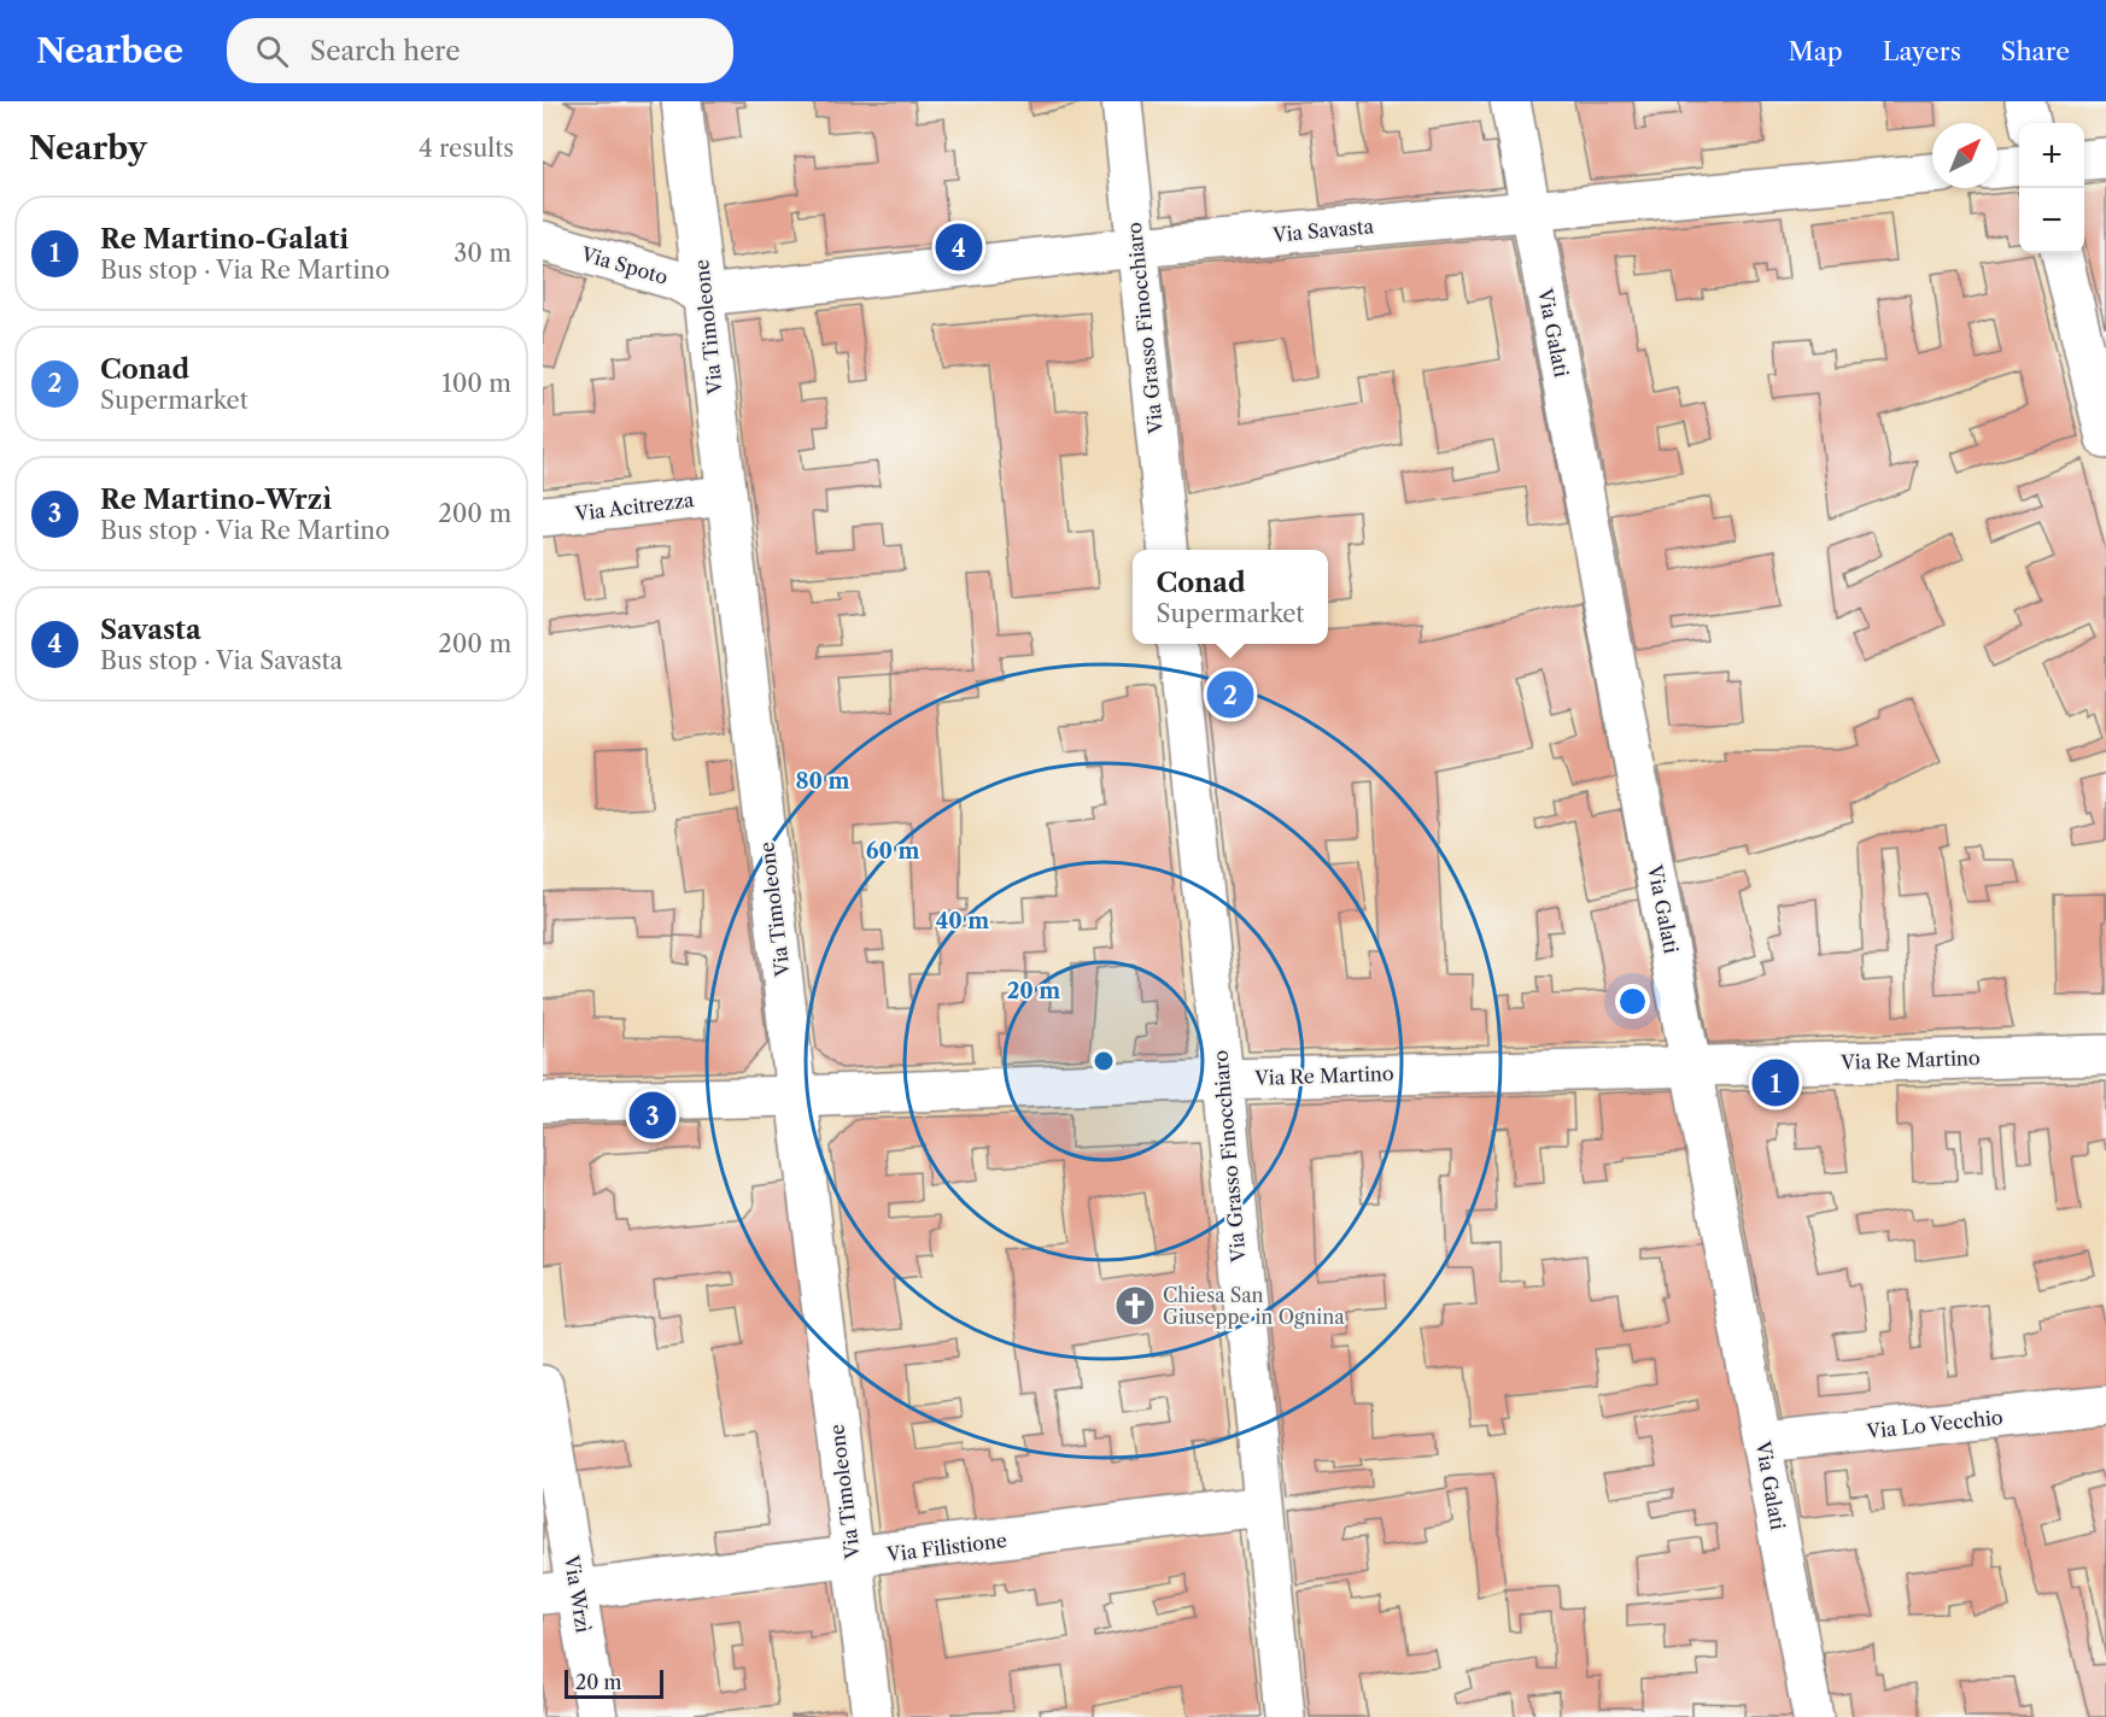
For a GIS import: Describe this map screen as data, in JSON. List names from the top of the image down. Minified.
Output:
{"streets":{"street":["Via Savasta","Via Spoto","Via Timoleone","Via Grasso Finocchiaro","Via Galati","Via Acitrezza","Via Re Martino","Via Lo Vecchio","Via Filistione","Via Wrzì"]},"crossings":[["Via Savasta","Via Spoto"],["Via Savasta","Via Timoleone"],["Via Savasta","Via Grasso Finocchiaro"],["Via Savasta","Via Galati"],["Via Spoto","Via Timoleone"],["Via Timoleone","Via Acitrezza"],["Via Timoleone","Via Re Martino"],["Via Timoleone","Via Filistione"],["Via Grasso Finocchiaro","Via Re Martino"],["Via Grasso Finocchiaro","Via Filistione"],["Via Galati","Via Re Martino"],["Via Galati","Via Lo Vecchio"],["Via Filistione","Via Wrzì"]],"places":{"church":["Chiesa San Giuseppe in Ognina"]},"scale_bar":"20 m","north":"top right","page":{"header":"Nearbee","search":"Search here","nav":["Map","Layers","Share"],"heading":["Nearby","4 results"],"map_buttons":["+","−"],"list":[{"mark":"1","name":"Re Martino-Galati","note":"Bus stop · Via Re Martino","value":"30 m"},{"mark":"2","name":"Conad","note":"Supermarket","value":"100 m"},{"mark":"3","name":"Re Martino-Wrzì","note":"Bus stop · Via Re Martino","value":"200 m"},{"mark":"4","name":"Savasta","note":"Bus stop · Via Savasta","value":"200 m"}],"pins":["4","2","1","3"],"popup":["Conad","Supermarket"],"scale":"20 m"},"rings":["80 m","60 m","40 m","20 m"]}
